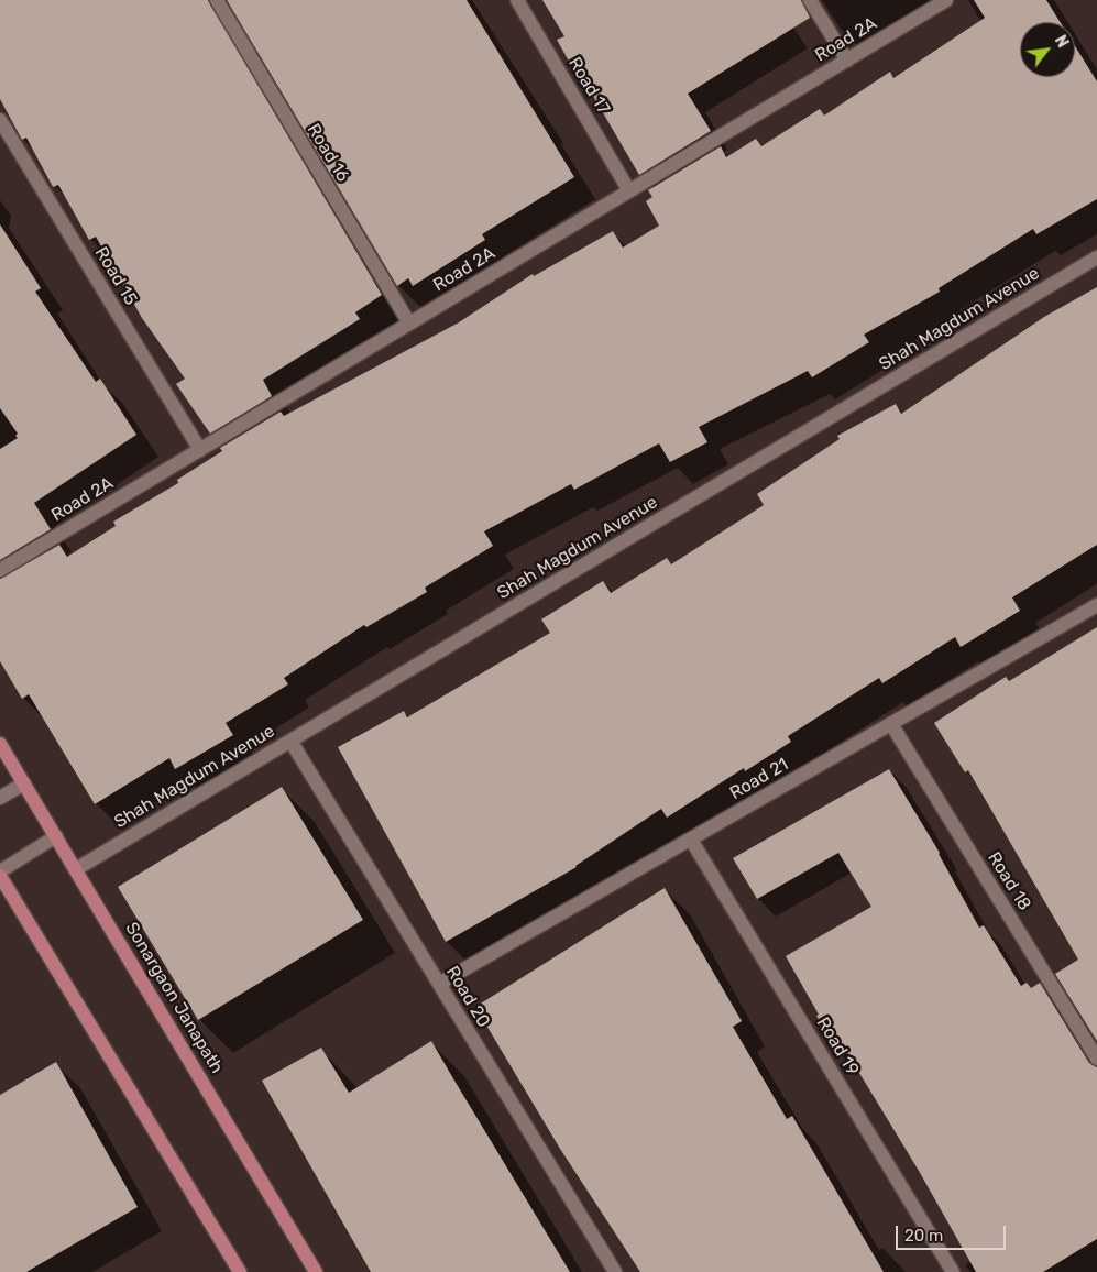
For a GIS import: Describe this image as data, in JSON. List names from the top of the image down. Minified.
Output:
{"streets":{"main road":["Sonargaon Janapath"],"street":["Road 2A","Road 17","Road 16","Road 15","Shah Magdum Avenue","Road 21","Road 18","Road 20","Road 19"]},"crossings":[["Road 2A","Road 17"],["Road 2A","Road 16"],["Road 2A","Road 15"],["Shah Magdum Avenue","Road 20"],["Shah Magdum Avenue","Sonargaon Janapath"],["Road 21","Road 18"],["Road 21","Road 20"],["Road 21","Road 19"]],"scale_bar":"20 m","north":"top right"}
